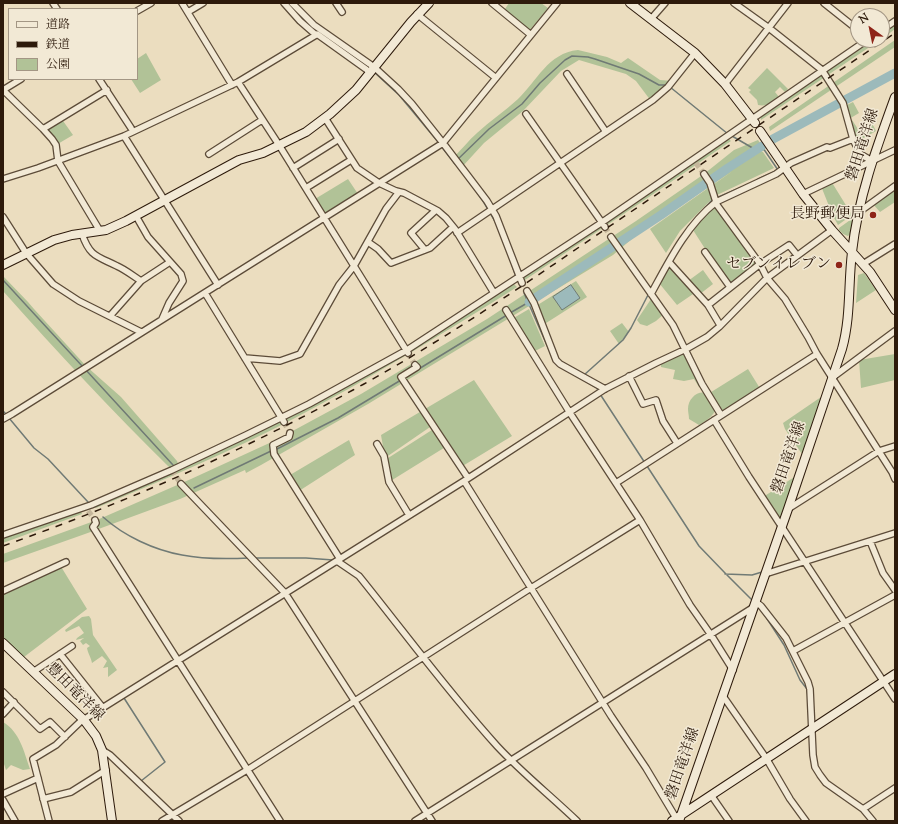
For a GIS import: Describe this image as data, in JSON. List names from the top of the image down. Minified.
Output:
{"streets":{"street":["磐田竜洋線","豊田竜洋線"]},"places":["長野郵便局","セブンイレブン"],"legend":["道路","鉄道","公園"],"north":"top left"}
